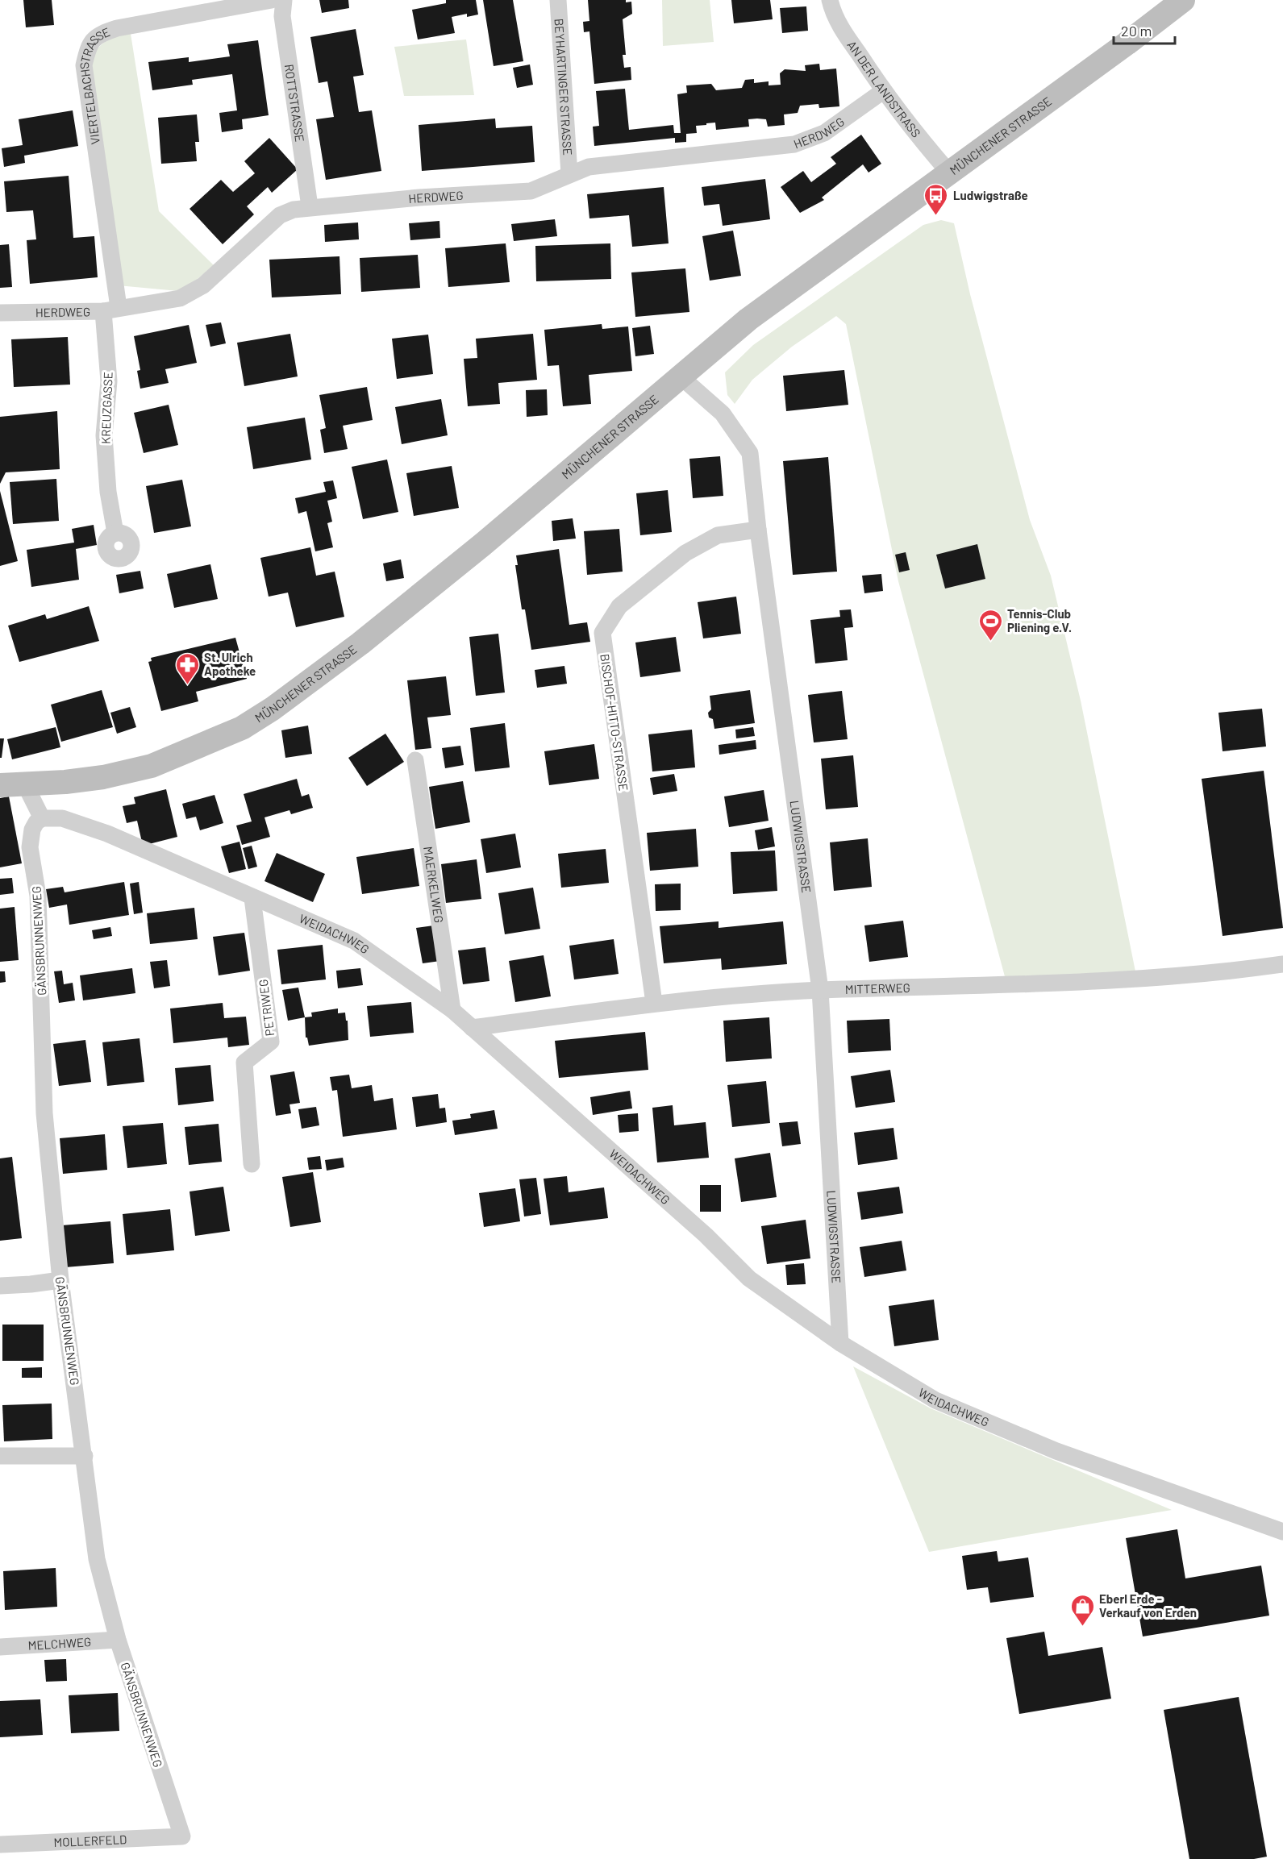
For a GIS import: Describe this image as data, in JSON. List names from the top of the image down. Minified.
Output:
{"streets":{"main road":["MÜNCHENER STRASSE"],"street":["BEYHARTINGER STRASSE","AN DER LANDSTRASS","VIERTELBACHSTRASSE","ROTTSTRASSE","HERDWEG","KREUZGASSE","BISCHOF-HITTO-STRASSE","LUDWIGSTRASSE","MAERKELWEG","WEIDACHWEG","GÄNSBRUNNENWEG","MITTERWEG","PETRIWEG","MELCHWEG","MOLLERFELD"]},"crossings":[["BEYHARTINGER STRASSE","HERDWEG"],["AN DER LANDSTRASS","HERDWEG"],["AN DER LANDSTRASS","MÜNCHENER STRASSE"],["VIERTELBACHSTRASSE","HERDWEG"],["VIERTELBACHSTRASSE","KREUZGASSE"],["ROTTSTRASSE","HERDWEG"],["HERDWEG","KREUZGASSE"],["MÜNCHENER STRASSE","LUDWIGSTRASSE"],["BISCHOF-HITTO-STRASSE","LUDWIGSTRASSE"],["BISCHOF-HITTO-STRASSE","MITTERWEG"],["LUDWIGSTRASSE","WEIDACHWEG"],["LUDWIGSTRASSE","MITTERWEG"],["MAERKELWEG","WEIDACHWEG"],["WEIDACHWEG","GÄNSBRUNNENWEG"],["WEIDACHWEG","MITTERWEG"],["WEIDACHWEG","PETRIWEG"],["GÄNSBRUNNENWEG","MELCHWEG"],["GÄNSBRUNNENWEG","MOLLERFELD"]],"places":{"bus stop":["Ludwigstraße"],"sports":["Tennis-Club Pliening e.V."],"pharmacy":["St. Ulrich Apotheke"],"shop":["Eberl Erde - Verkauf von Erden"]},"scale_bar":"20 m"}
